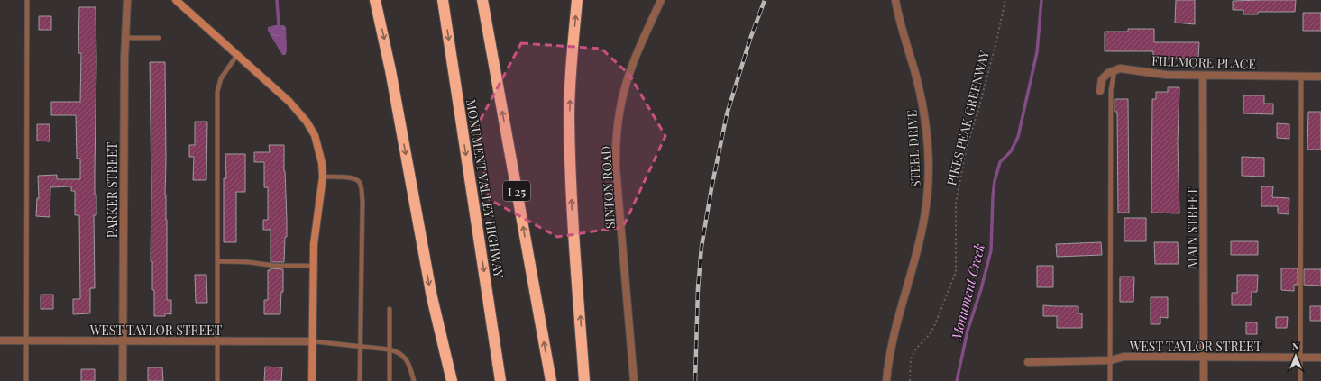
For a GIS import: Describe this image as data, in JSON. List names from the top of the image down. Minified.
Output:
{"streets":{"highway":["MONUMENT VALLEY HIGHWAY","I 25"],"street":["FILLMORE PLACE","STEEL DRIVE","SINTON ROAD","PARKER STREET","MAIN STREET","WEST TAYLOR STREET"],"path":["PIKES PEAK GREENWAY"]},"crossings":[["FILLMORE PLACE","MAIN STREET"],["PARKER STREET","WEST TAYLOR STREET"],["MAIN STREET","WEST TAYLOR STREET"]],"water":["Monument Creek"],"north":"top"}
